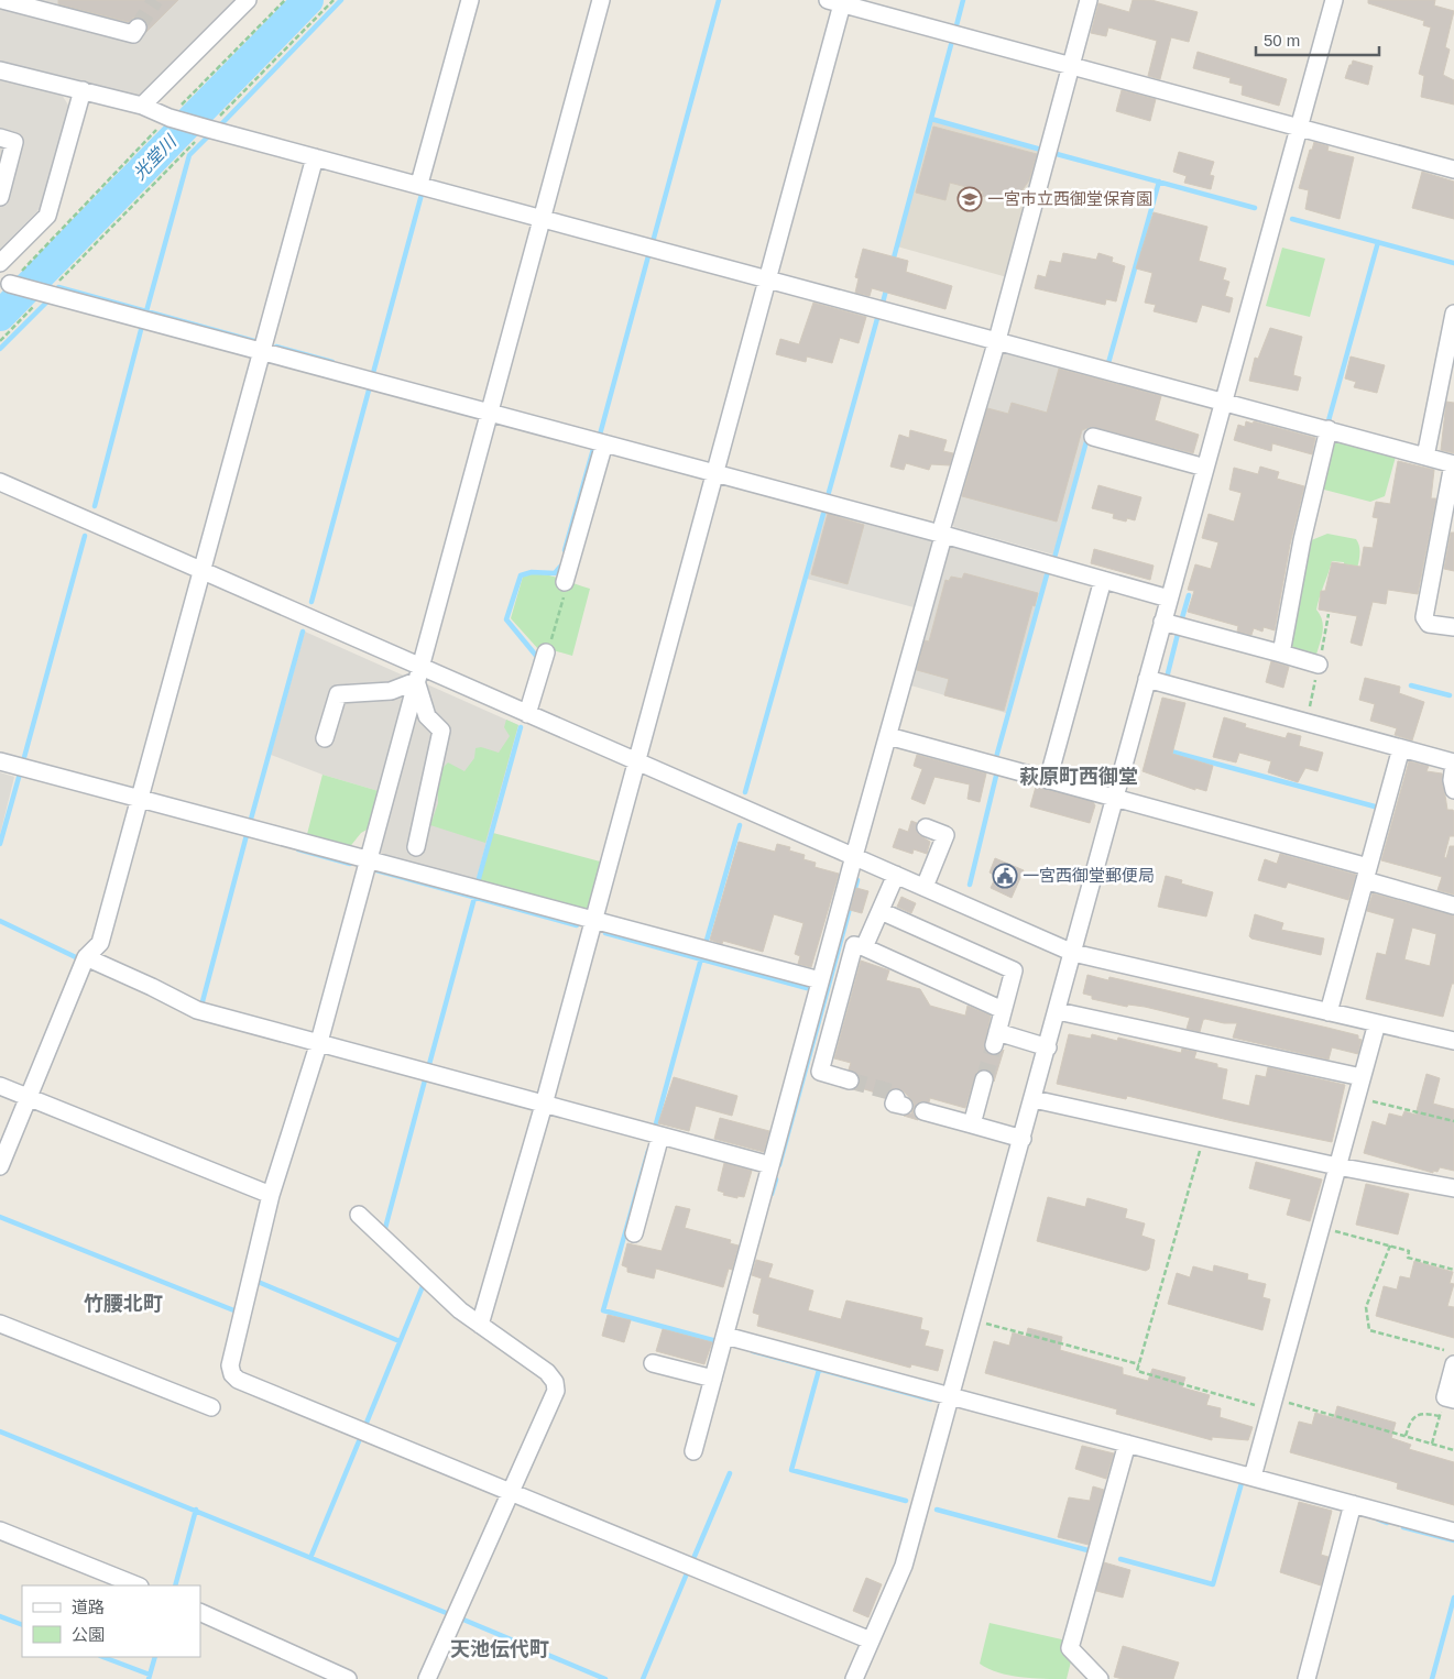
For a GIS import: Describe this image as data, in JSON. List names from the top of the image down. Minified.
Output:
{"districts":["萩原町西御堂","竹腰北町","天池伝代町"],"water":["光堂川"],"places":{"school or university":["一宮市立西御堂保育園"],"public building":["一宮西御堂郵便局"]},"legend":["道路","公園"],"scale_bar":"50 m"}
